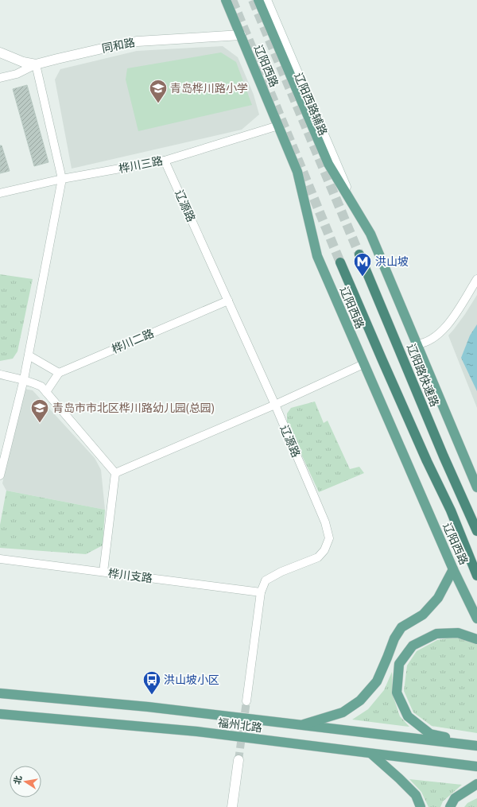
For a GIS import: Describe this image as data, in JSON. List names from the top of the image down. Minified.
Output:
{"streets":{"highway":["辽阳西路","辽阳路快速路"],"main road":["福州北路"],"street":["同和路","桦川三路","辽源路","桦川二路","桦川支路"]},"crossings":[["同和路","辽阳西路"],["辽阳西路","桦川三路"],["桦川三路","辽源路"],["辽源路","桦川二路"],["辽源路","桦川支路"]],"places":{"school or university":["青岛桦川路小学","青岛市市北区桦川路幼儿园(总园)"],"metro station":["洪山坡"],"bus stop":["洪山坡小区"]},"north":"left"}
